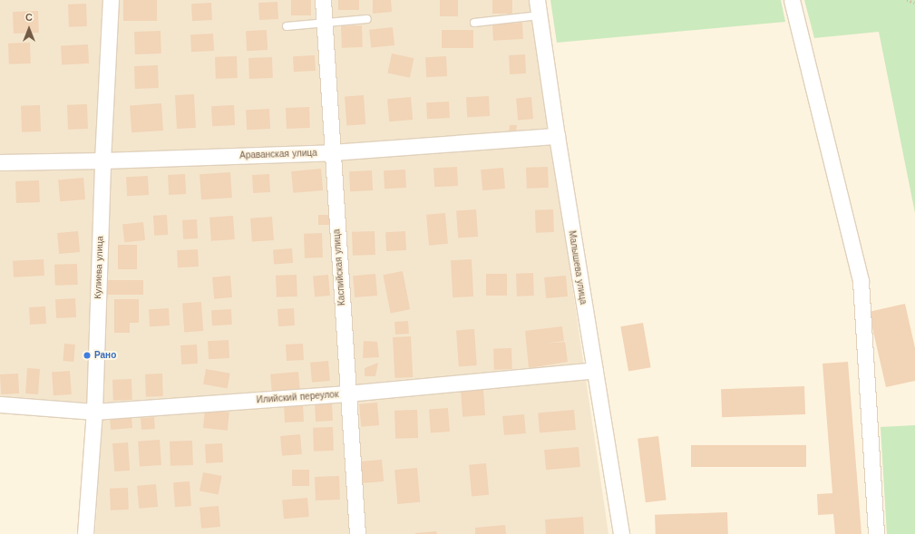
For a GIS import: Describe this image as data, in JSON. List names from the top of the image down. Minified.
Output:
{"streets":{"street":["Араванская улица","Кулиева улица","Каспийская улица","Малышева улица","Илийский переулок"]},"crossings":[["Араванская улица","Кулиева улица"],["Араванская улица","Каспийская улица"],["Араванская улица","Малышева улица"],["Кулиева улица","Илийский переулок"],["Каспийская улица","Илийский переулок"],["Малышева улица","Илийский переулок"]],"places":["Рано"],"north":"top"}
